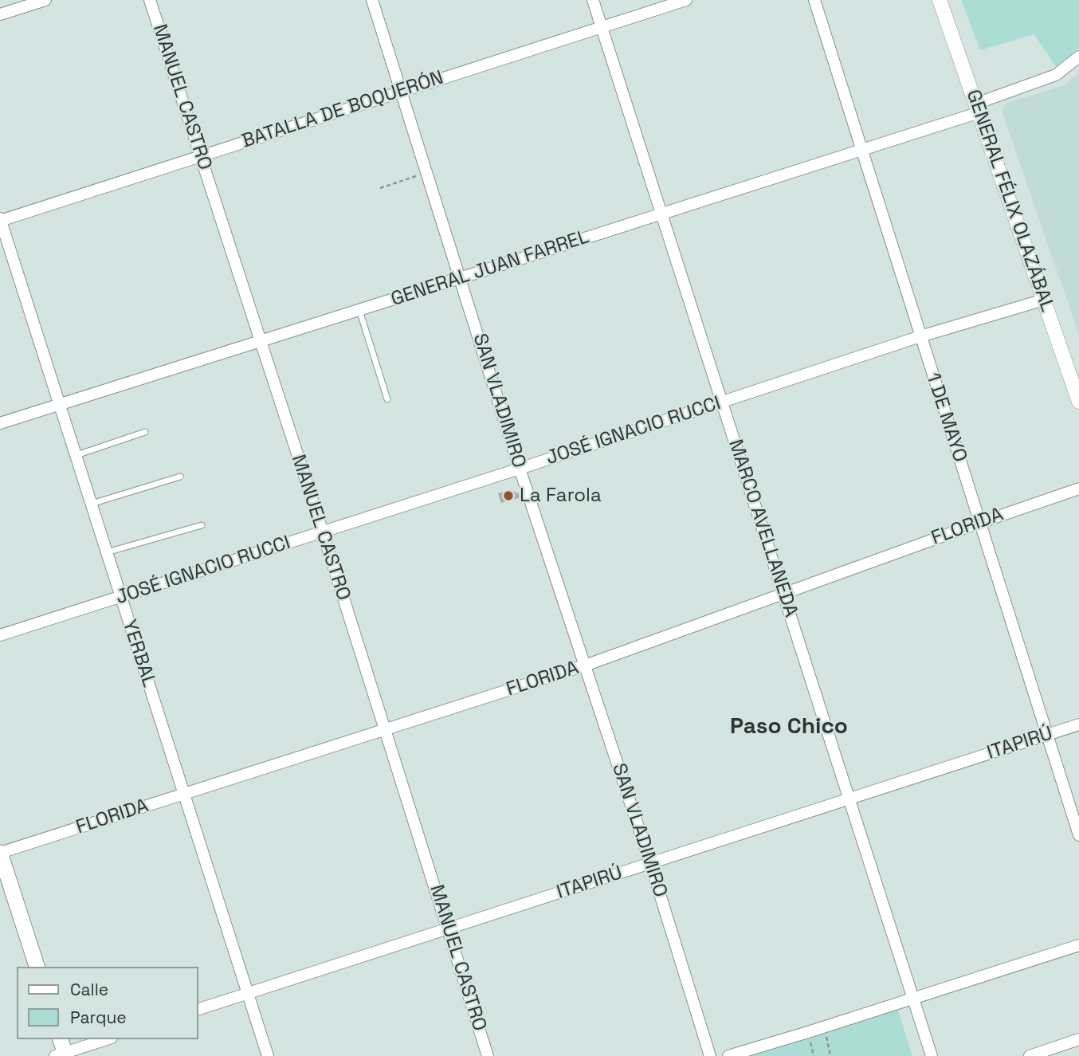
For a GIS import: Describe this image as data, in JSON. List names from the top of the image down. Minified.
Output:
{"streets":{"street":["MANUEL CASTRO","BATALLA DE BOQUERÓN","GENERAL FÉLIX OLAZÁBAL","GENERAL JUAN FARREL","SAN VLADIMIRO","1 DE MAYO","JOSÉ IGNACIO RUCCI","FLORIDA","MARCO AVELLANEDA","YERBAL","ITAPIRÚ"]},"crossings":[["MANUEL CASTRO","BATALLA DE BOQUERÓN"],["MANUEL CASTRO","GENERAL JUAN FARREL"],["MANUEL CASTRO","JOSÉ IGNACIO RUCCI"],["MANUEL CASTRO","FLORIDA"],["MANUEL CASTRO","ITAPIRÚ"],["BATALLA DE BOQUERÓN","SAN VLADIMIRO"],["BATALLA DE BOQUERÓN","MARCO AVELLANEDA"],["BATALLA DE BOQUERÓN","YERBAL"],["GENERAL FÉLIX OLAZÁBAL","GENERAL JUAN FARREL"],["GENERAL FÉLIX OLAZÁBAL","JOSÉ IGNACIO RUCCI"],["GENERAL JUAN FARREL","SAN VLADIMIRO"],["GENERAL JUAN FARREL","1 DE MAYO"],["GENERAL JUAN FARREL","MARCO AVELLANEDA"],["GENERAL JUAN FARREL","YERBAL"],["SAN VLADIMIRO","JOSÉ IGNACIO RUCCI"],["SAN VLADIMIRO","FLORIDA"],["SAN VLADIMIRO","ITAPIRÚ"],["1 DE MAYO","JOSÉ IGNACIO RUCCI"],["1 DE MAYO","FLORIDA"],["1 DE MAYO","ITAPIRÚ"],["JOSÉ IGNACIO RUCCI","MARCO AVELLANEDA"],["JOSÉ IGNACIO RUCCI","YERBAL"],["FLORIDA","MARCO AVELLANEDA"],["FLORIDA","YERBAL"],["MARCO AVELLANEDA","ITAPIRÚ"],["YERBAL","ITAPIRÚ"]],"districts":["Paso Chico"],"places":["La Farola"],"legend":["Calle","Parque"]}
